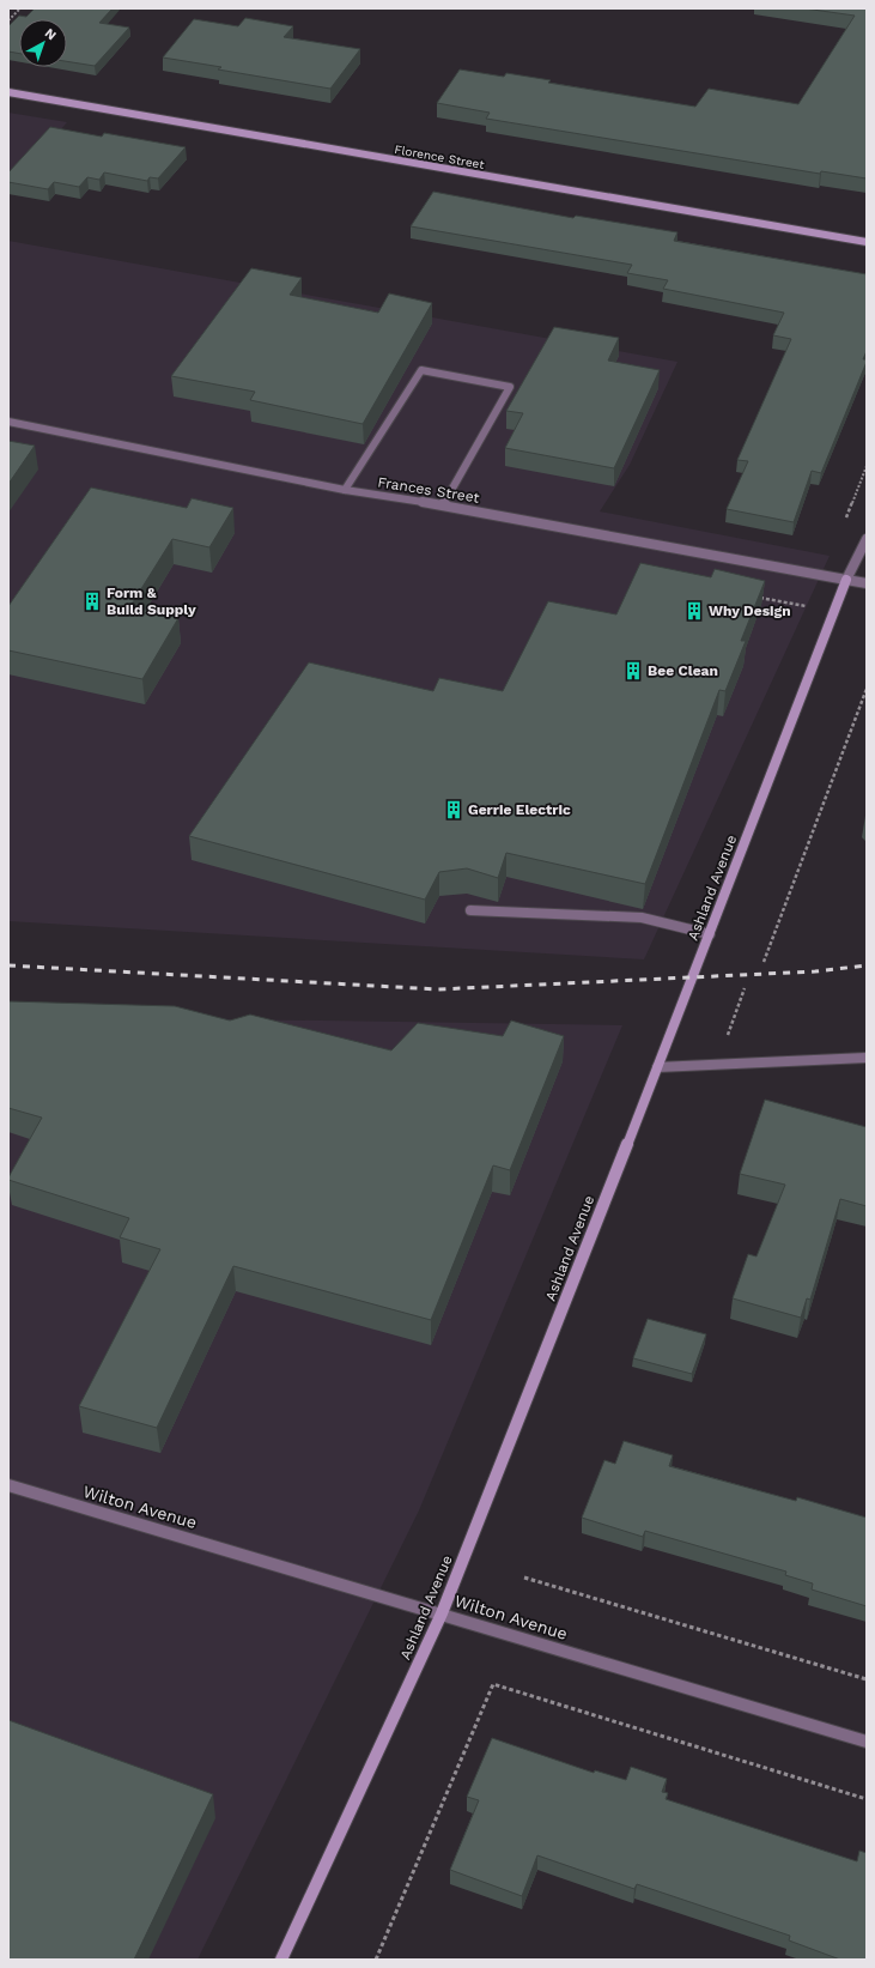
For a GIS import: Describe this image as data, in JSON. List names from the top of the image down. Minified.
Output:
{"streets":{"street":["Florence Street","Frances Street","Ashland Avenue","Wilton Avenue"]},"crossings":[["Frances Street","Ashland Avenue"],["Ashland Avenue","Wilton Avenue"]],"places":{"building":["Form & Build Supply","Why Design","Bee Clean","Gerrie Electric"]},"north":"top right"}
